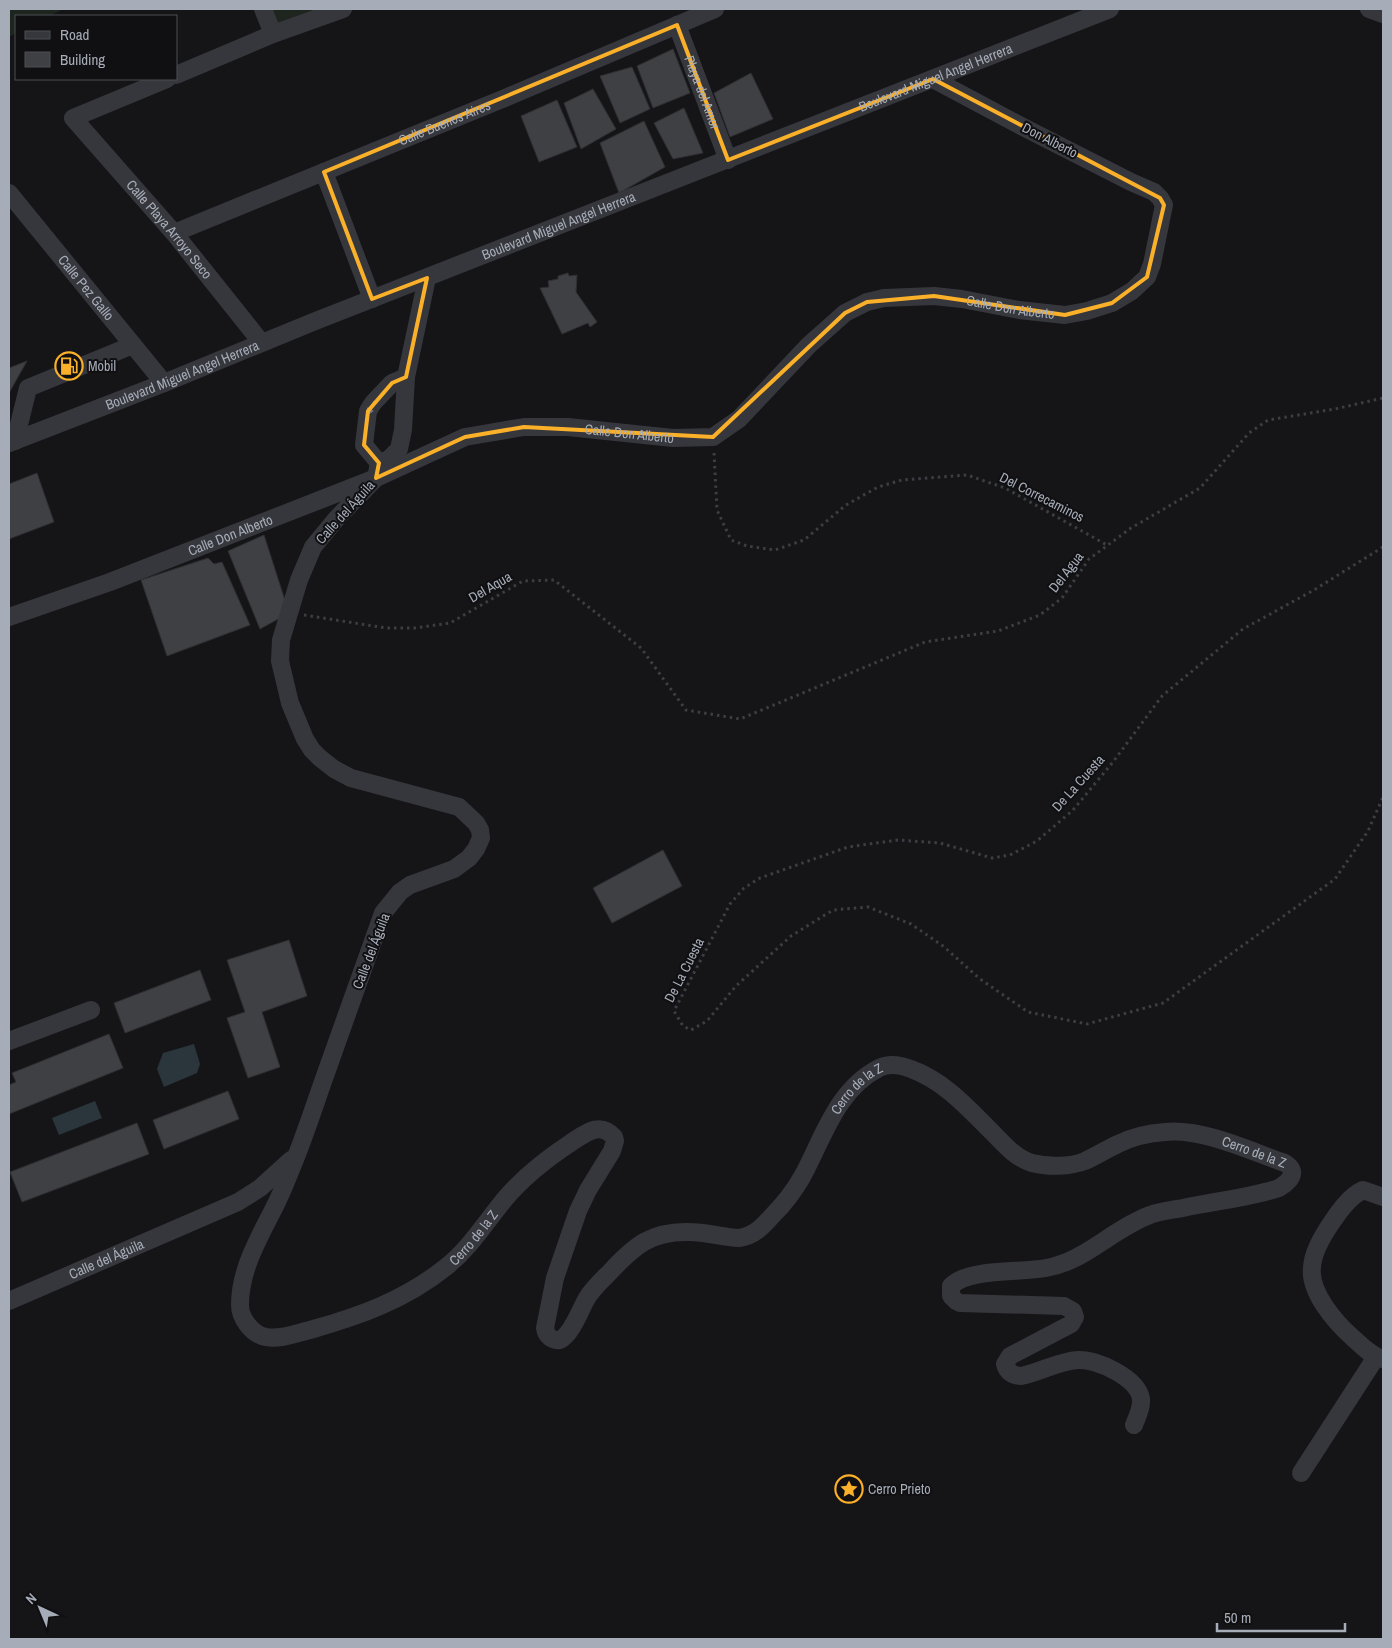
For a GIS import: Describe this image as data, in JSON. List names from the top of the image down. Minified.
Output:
{"streets":{"street":["Boulevard Miguel Angel Herrera","Playa del Amor","Calle Buenos Aires","Don Alberto","Calle Playa Arroyo Seco","Calle Pez Gallo","Calle Don Alberto","Calle del Águila","Cerro de la Z"],"path":["Del Correcaminos","Del Agua","Del Aqua","De La Cuesta"]},"crossings":[["Boulevard Miguel Angel Herrera","Playa del Amor"],["Boulevard Miguel Angel Herrera","Don Alberto"],["Boulevard Miguel Angel Herrera","Calle Playa Arroyo Seco"],["Boulevard Miguel Angel Herrera","Calle Pez Gallo"],["Boulevard Miguel Angel Herrera","Calle del Águila"],["Playa del Amor","Calle Buenos Aires"],["Calle Buenos Aires","Calle Playa Arroyo Seco"],["Don Alberto","Calle Don Alberto"],["Calle Don Alberto","Del Correcaminos"],["Calle Don Alberto","Calle del Águila"],["Del Correcaminos","Del Agua"],["Calle del Águila","Del Aqua"],["Calle del Águila","Cerro de la Z"],["Del Agua","Del Aqua"]],"places":{"fuel station":["Mobil"],"place":["Cerro Prieto"]},"legend":["Road","Building"],"scale_bar":"50 m","north":"top left"}
